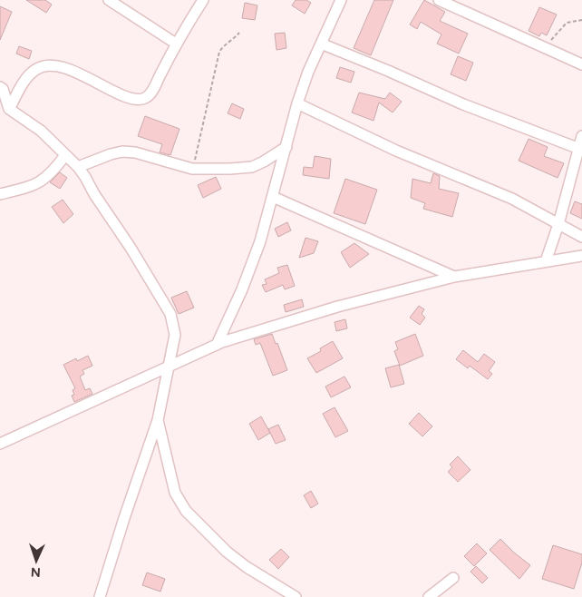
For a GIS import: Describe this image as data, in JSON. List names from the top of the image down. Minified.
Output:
{"north":"bottom"}
